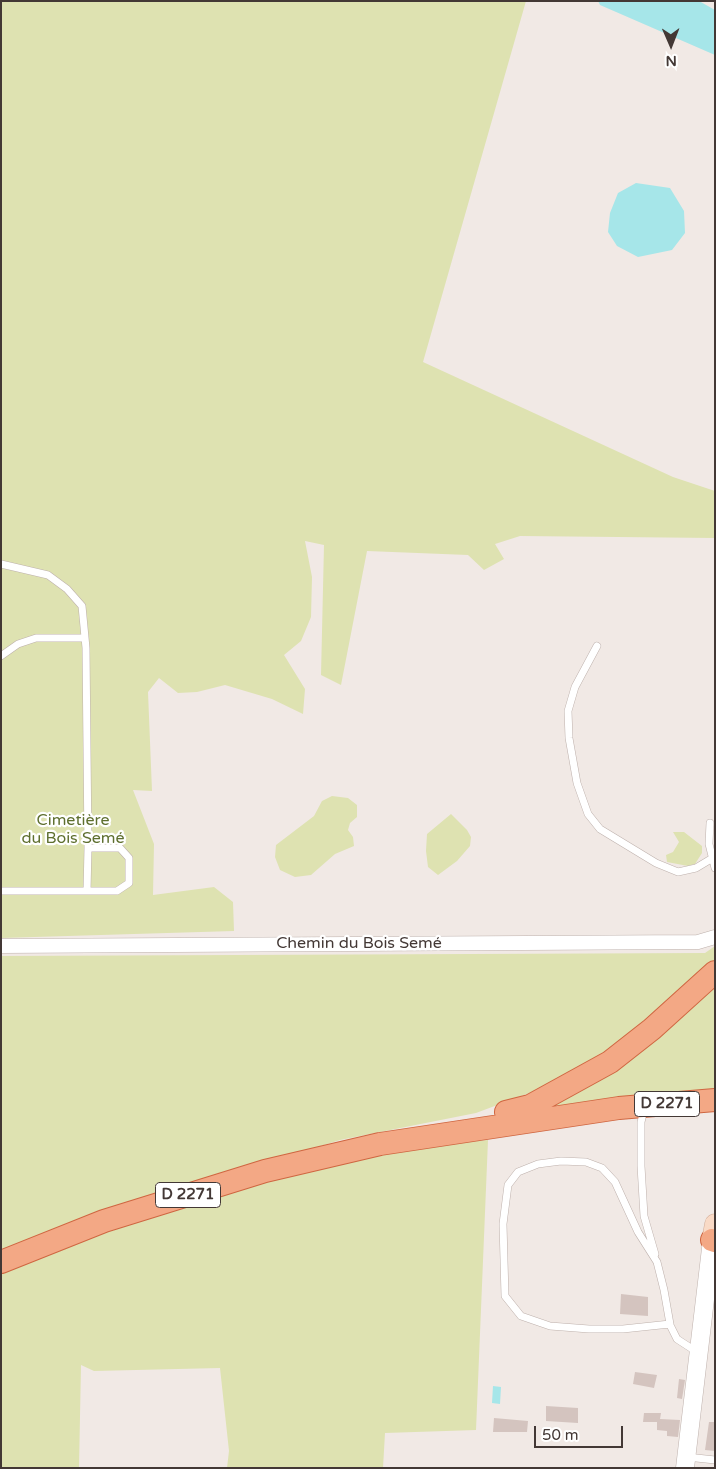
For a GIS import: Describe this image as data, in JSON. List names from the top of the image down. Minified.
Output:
{"streets":{"highway":["D 2271"],"street":["Chemin du Bois Semé"]},"parks":["Cimetière du Bois Semé"],"scale_bar":"50 m","north":"bottom"}
